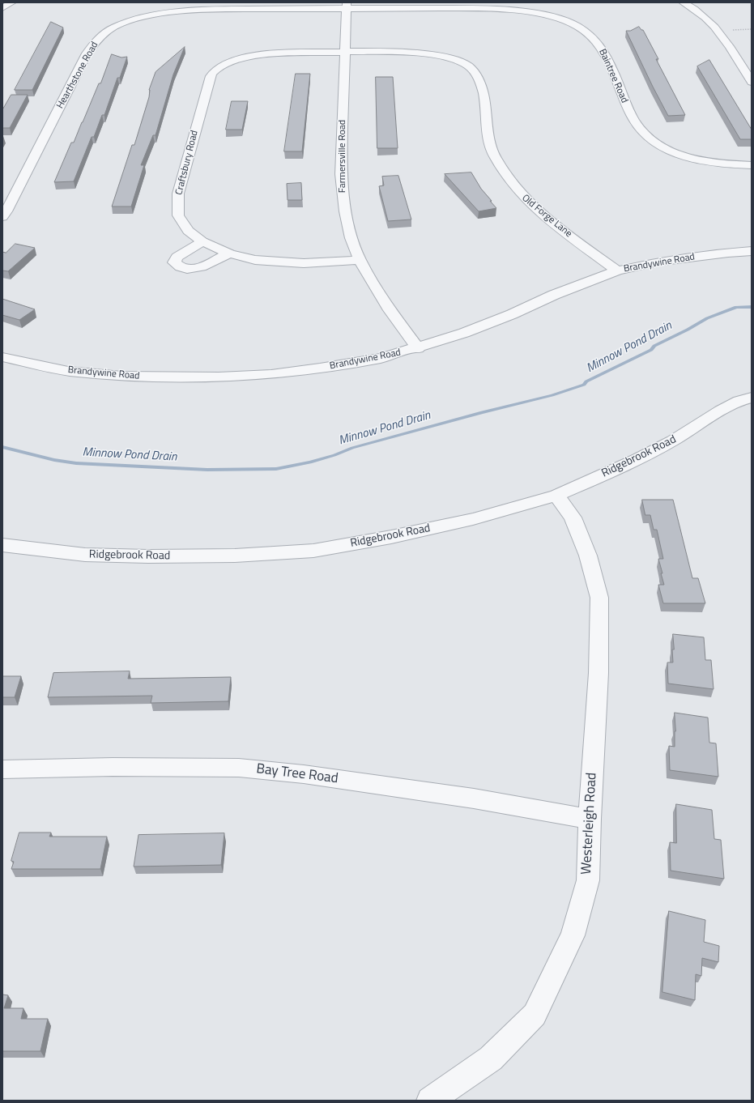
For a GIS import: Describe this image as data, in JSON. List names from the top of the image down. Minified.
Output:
{"streets":{"street":["Hearthstone Road","Baintree Road","Farmersville Road","Craftsbury Road","Old Forge Lane","Brandywine Road","Ridgebrook Road","Bay Tree Road","Westerleigh Road"]},"crossings":[["Hearthstone Road","Baintree Road"],["Hearthstone Road","Farmersville Road"],["Baintree Road","Farmersville Road"],["Farmersville Road","Craftsbury Road"],["Farmersville Road","Old Forge Lane"],["Farmersville Road","Brandywine Road"],["Craftsbury Road","Old Forge Lane"],["Old Forge Lane","Brandywine Road"],["Ridgebrook Road","Westerleigh Road"],["Bay Tree Road","Westerleigh Road"]],"water":["Minnow Pond Drain"]}
